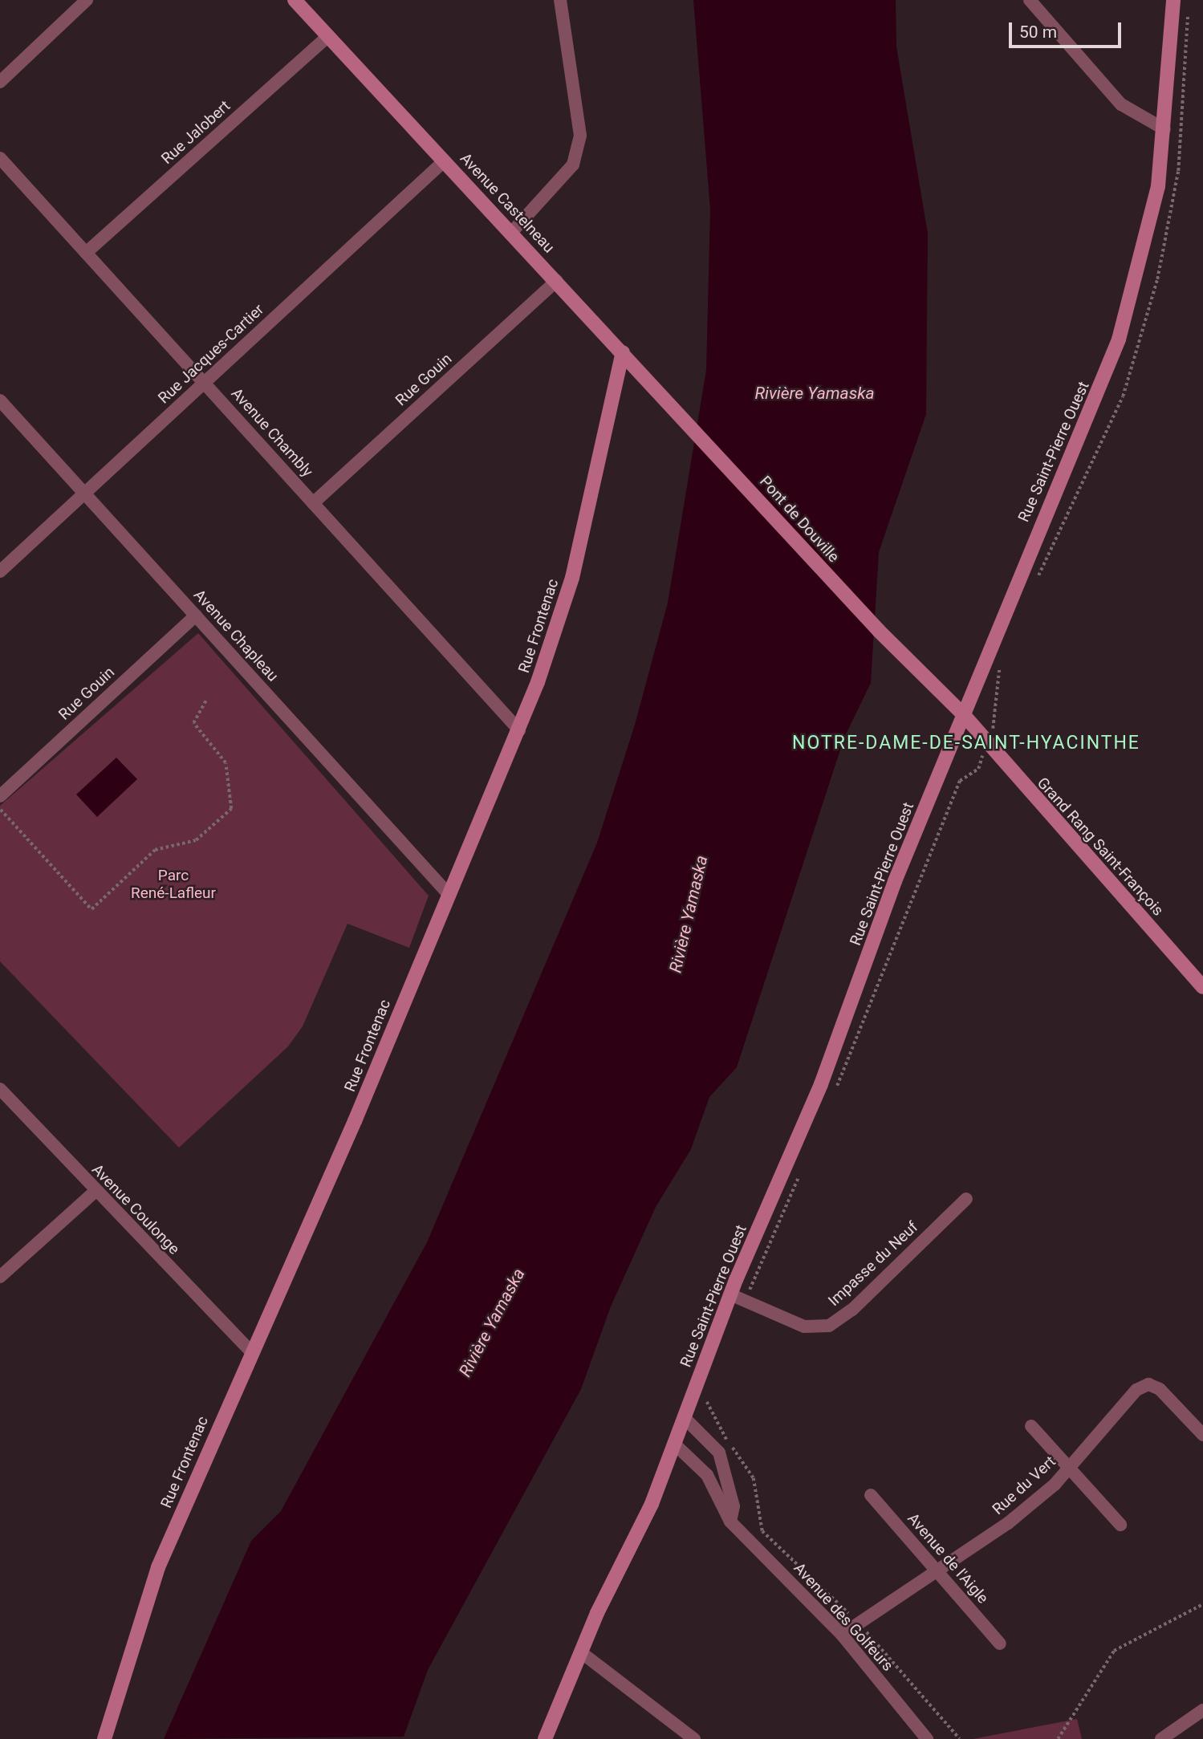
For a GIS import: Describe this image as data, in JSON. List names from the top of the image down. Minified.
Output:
{"streets":{"main road":["Avenue Castelneau","Rue Saint-Pierre Ouest","Pont de Douville","Rue Frontenac","Grand Rang Saint-François"],"street":["Rue Jalobert","Rue Jacques-Cartier","Rue Gouin","Avenue Chambly","Avenue Chapleau","Avenue Coulonge","Impasse du Neuf","Rue du Vert","Avenue de l'Aigle","Avenue des Golfeurs"]},"crossings":[["Rue Jalobert","Avenue Castelneau"],["Rue Jalobert","Avenue Chambly"],["Avenue Castelneau","Rue Jacques-Cartier"],["Avenue Castelneau","Rue Gouin"],["Avenue Castelneau","Pont de Douville"],["Avenue Castelneau","Rue Frontenac"],["Rue Jacques-Cartier","Avenue Chambly"],["Rue Jacques-Cartier","Avenue Chapleau"],["Rue Gouin","Avenue Chambly"],["Rue Gouin","Avenue Chapleau"],["Avenue Chambly","Rue Frontenac"],["Rue Saint-Pierre Ouest","Grand Rang Saint-François"],["Rue Saint-Pierre Ouest","Impasse du Neuf"],["Rue Saint-Pierre Ouest","Avenue des Golfeurs"],["Pont de Douville","Grand Rang Saint-François"],["Rue Frontenac","Avenue Chapleau"],["Rue Frontenac","Avenue Coulonge"],["Rue du Vert","Avenue de l'Aigle"],["Rue du Vert","Avenue des Golfeurs"]],"districts":["NOTRE-DAME-DE-SAINT-HYACINTHE"],"water":["Rivière Yamaska"],"parks":["Parc René-Lafleur"],"scale_bar":"50 m"}
